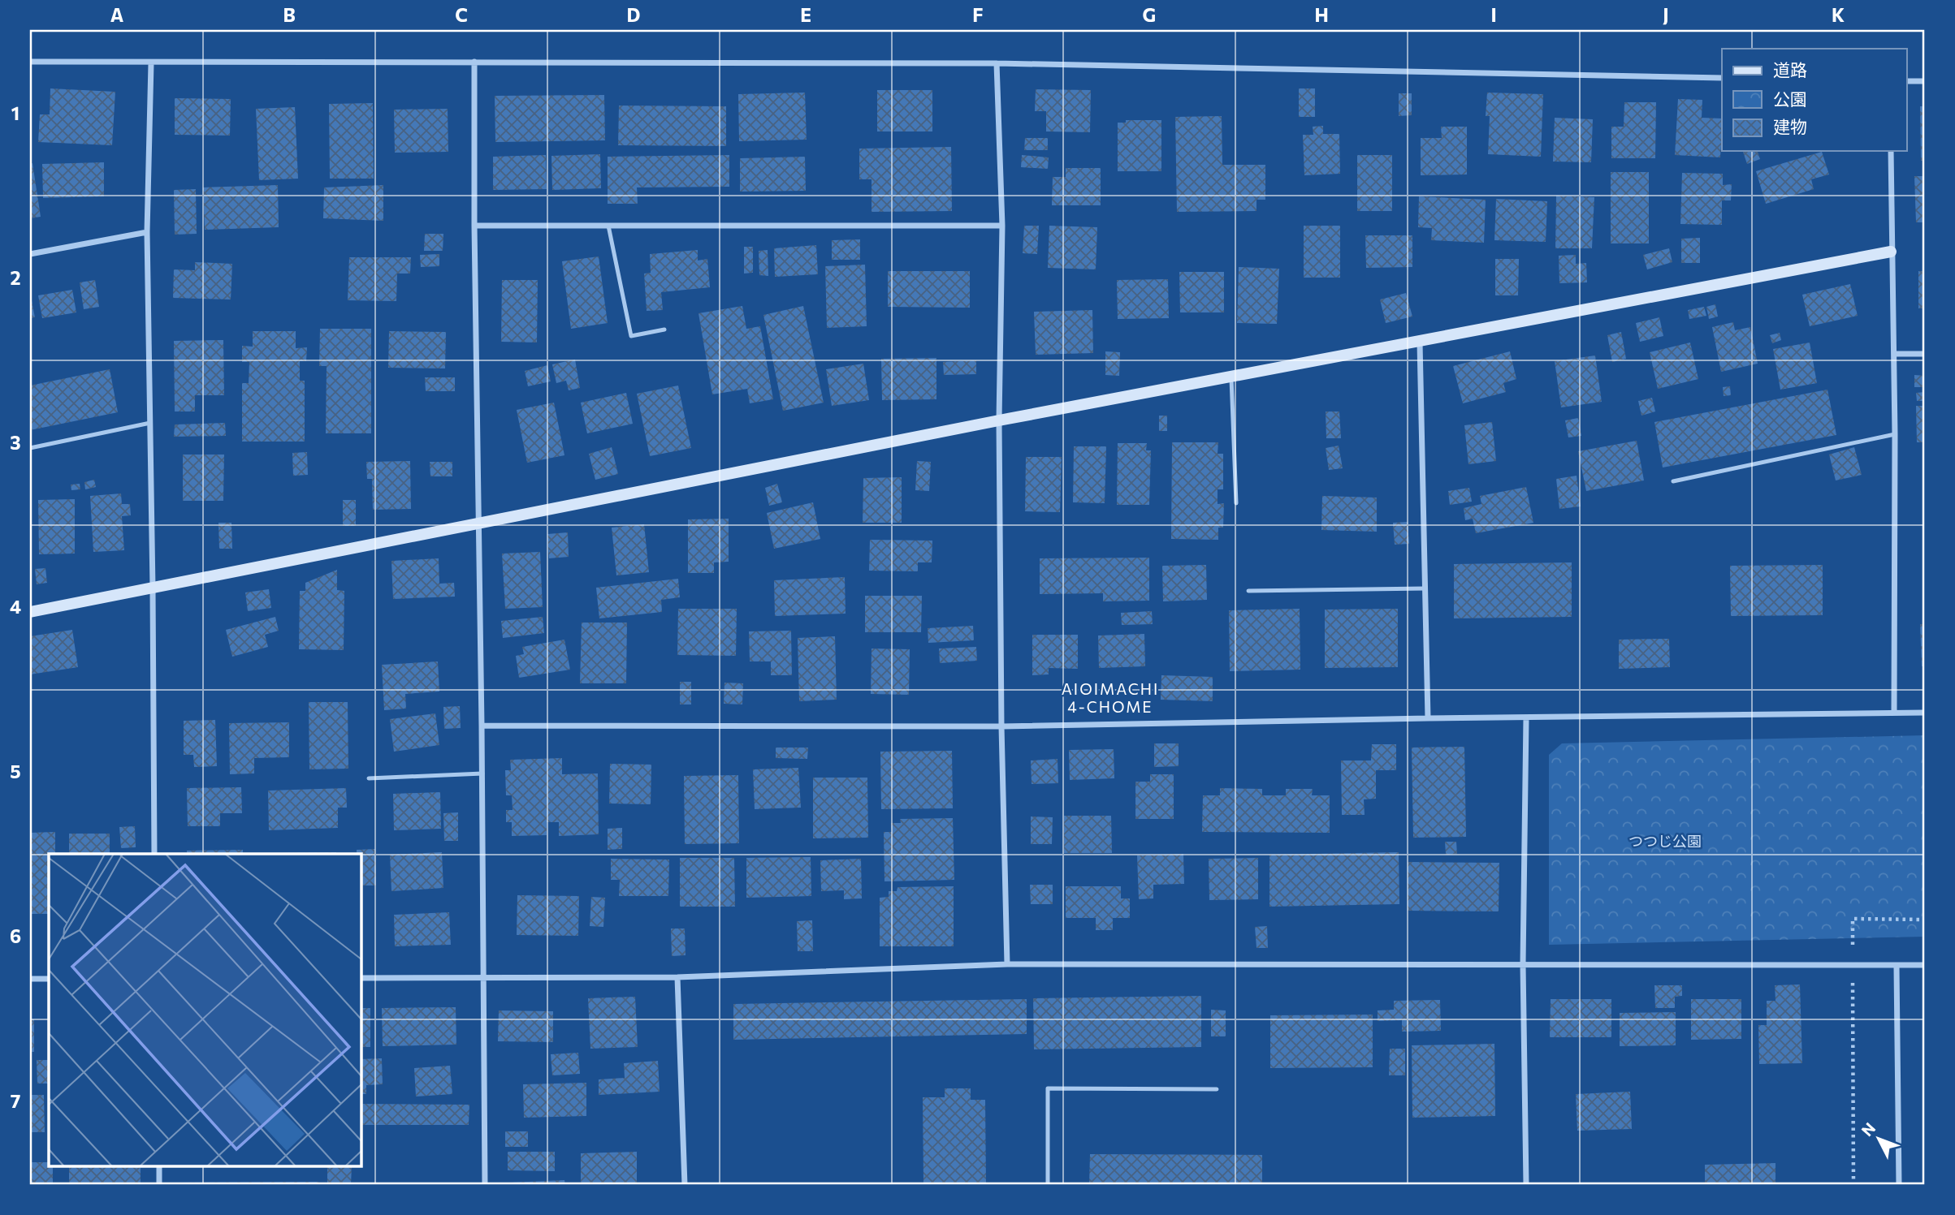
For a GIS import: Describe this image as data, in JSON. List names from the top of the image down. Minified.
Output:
{"districts":["AIOIMACHI 4-CHOME"],"parks":["つつじ公園"],"legend":["道路","公園","建物"],"north":"top left","grid":{"columns":["A","B","C","D","E","F","G","H","I","J","K"],"rows":["1","2","3","4","5","6","7"]}}
